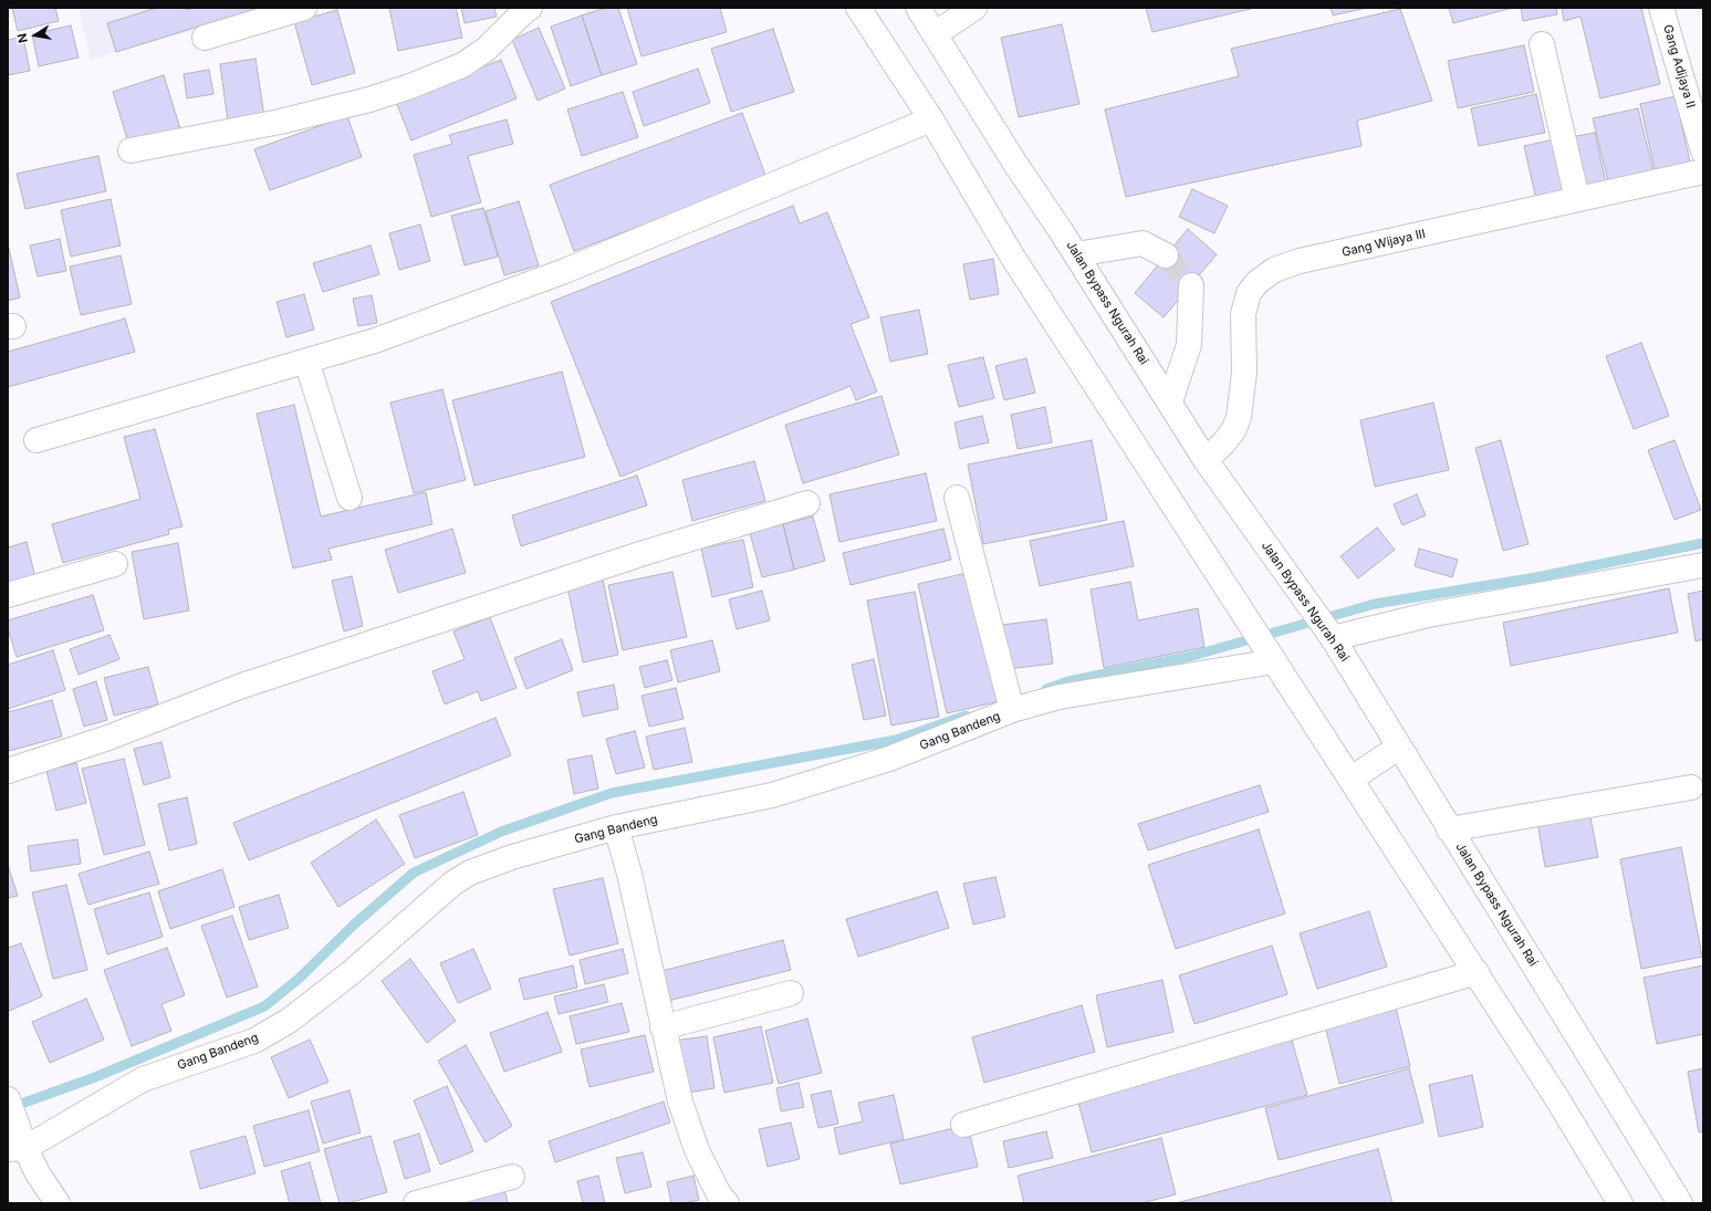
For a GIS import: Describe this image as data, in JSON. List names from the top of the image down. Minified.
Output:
{"streets":{"main road":["Gang Adijaya II","Gang Wijaya III","Jalan Bypass Ngurah Rai","Gang Bandeng"]},"crossings":[["Gang Wijaya III","Jalan Bypass Ngurah Rai"]],"north":"left"}
